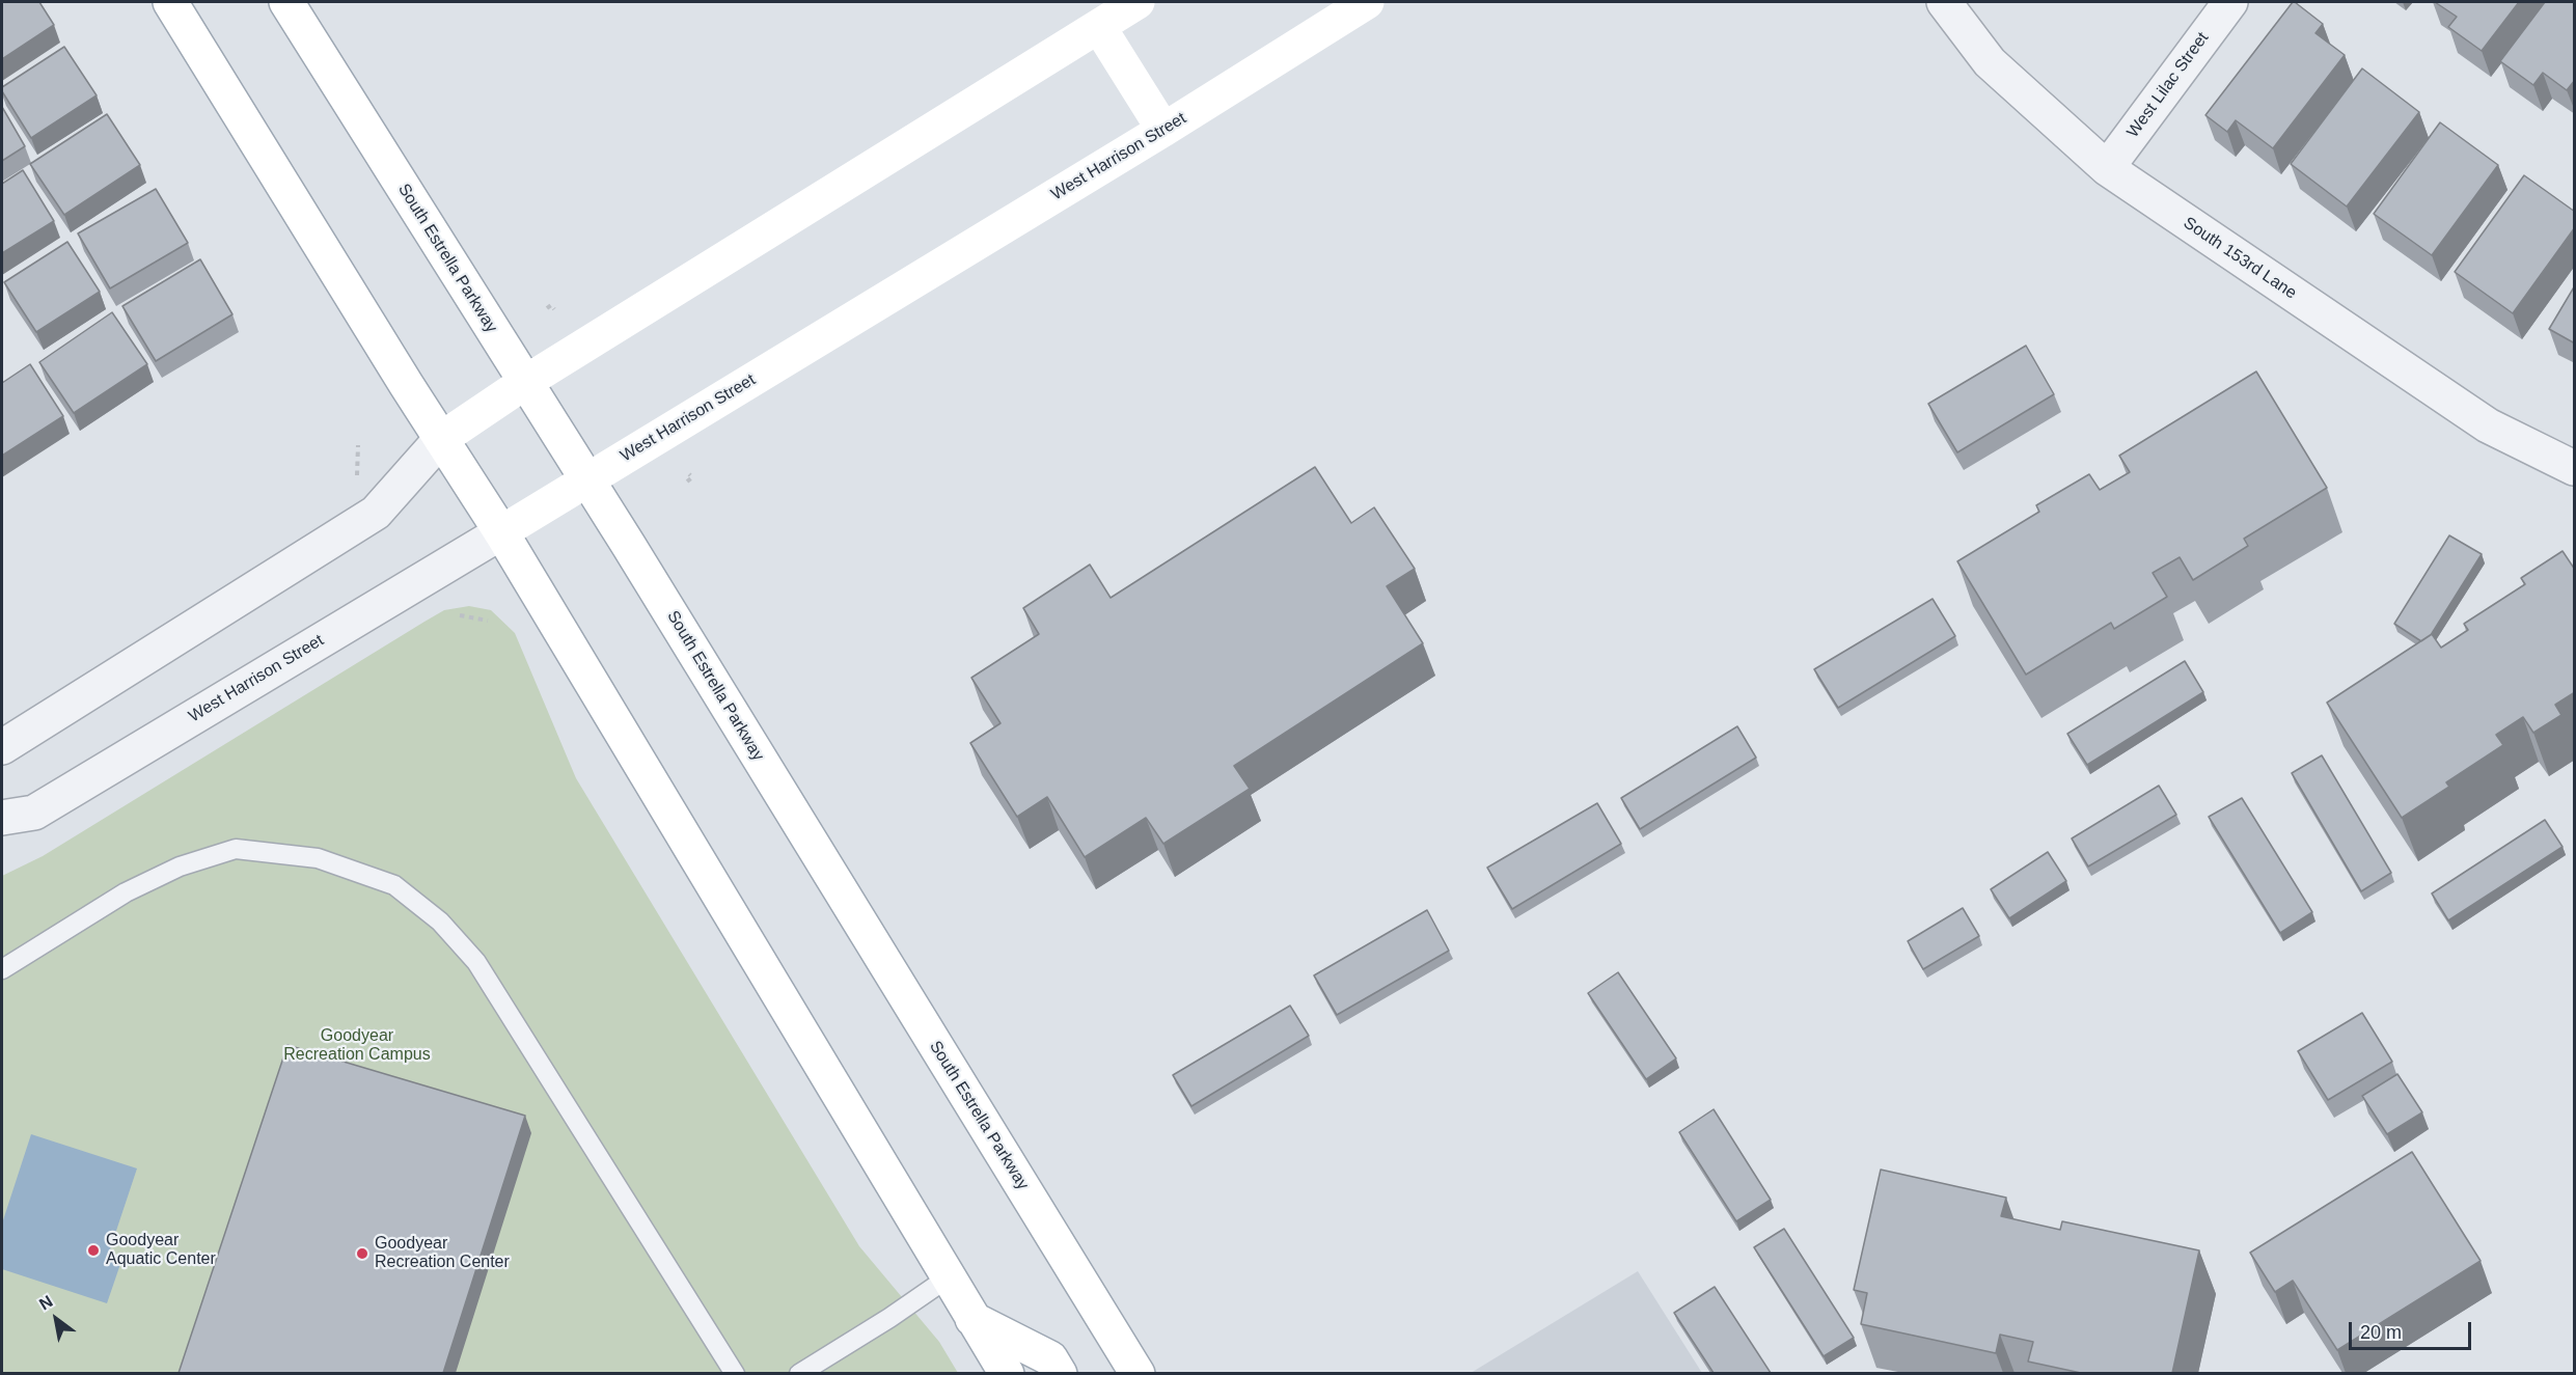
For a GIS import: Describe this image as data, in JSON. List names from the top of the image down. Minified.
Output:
{"streets":{"main road":["West Harrison Street","South Estrella Parkway"],"street":["West Lilac Street","South 153rd Lane"]},"crossings":[["West Lilac Street","South 153rd Lane"],["West Harrison Street","South Estrella Parkway"]],"parks":["Goodyear Recreation Campus"],"places":["Goodyear Aquatic Center","Goodyear Recreation Center"],"scale_bar":"20 m","north":"top left"}
